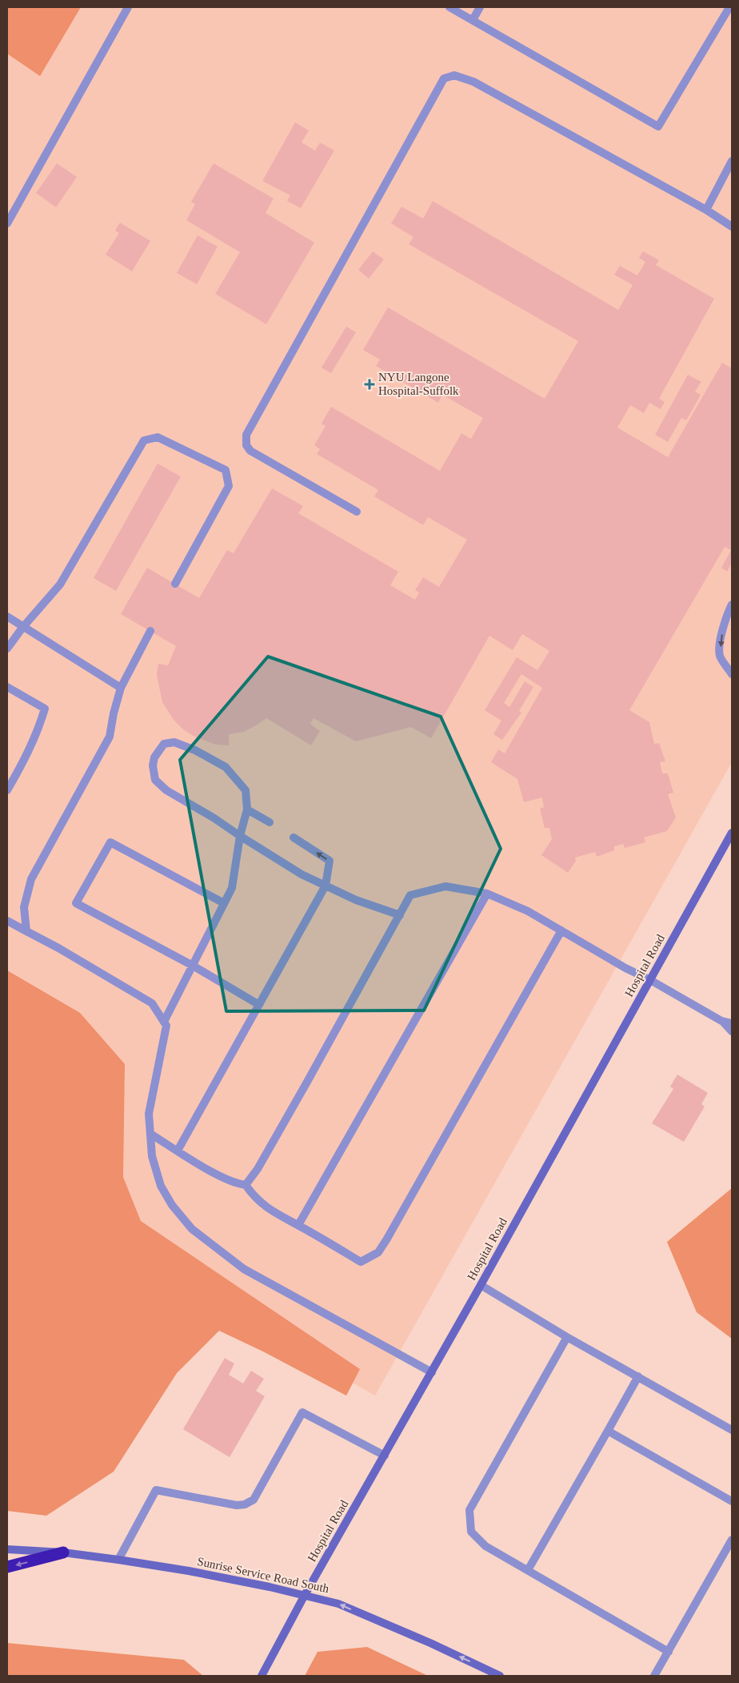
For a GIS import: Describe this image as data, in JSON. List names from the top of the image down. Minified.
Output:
{"streets":{"street":["Hospital Road","Sunrise Service Road South"]},"crossings":[["Hospital Road","Sunrise Service Road South"]],"one_way":["Sunrise Service Road South"],"places":{"health":["NYU Langone Hospital-Suffolk"]}}
